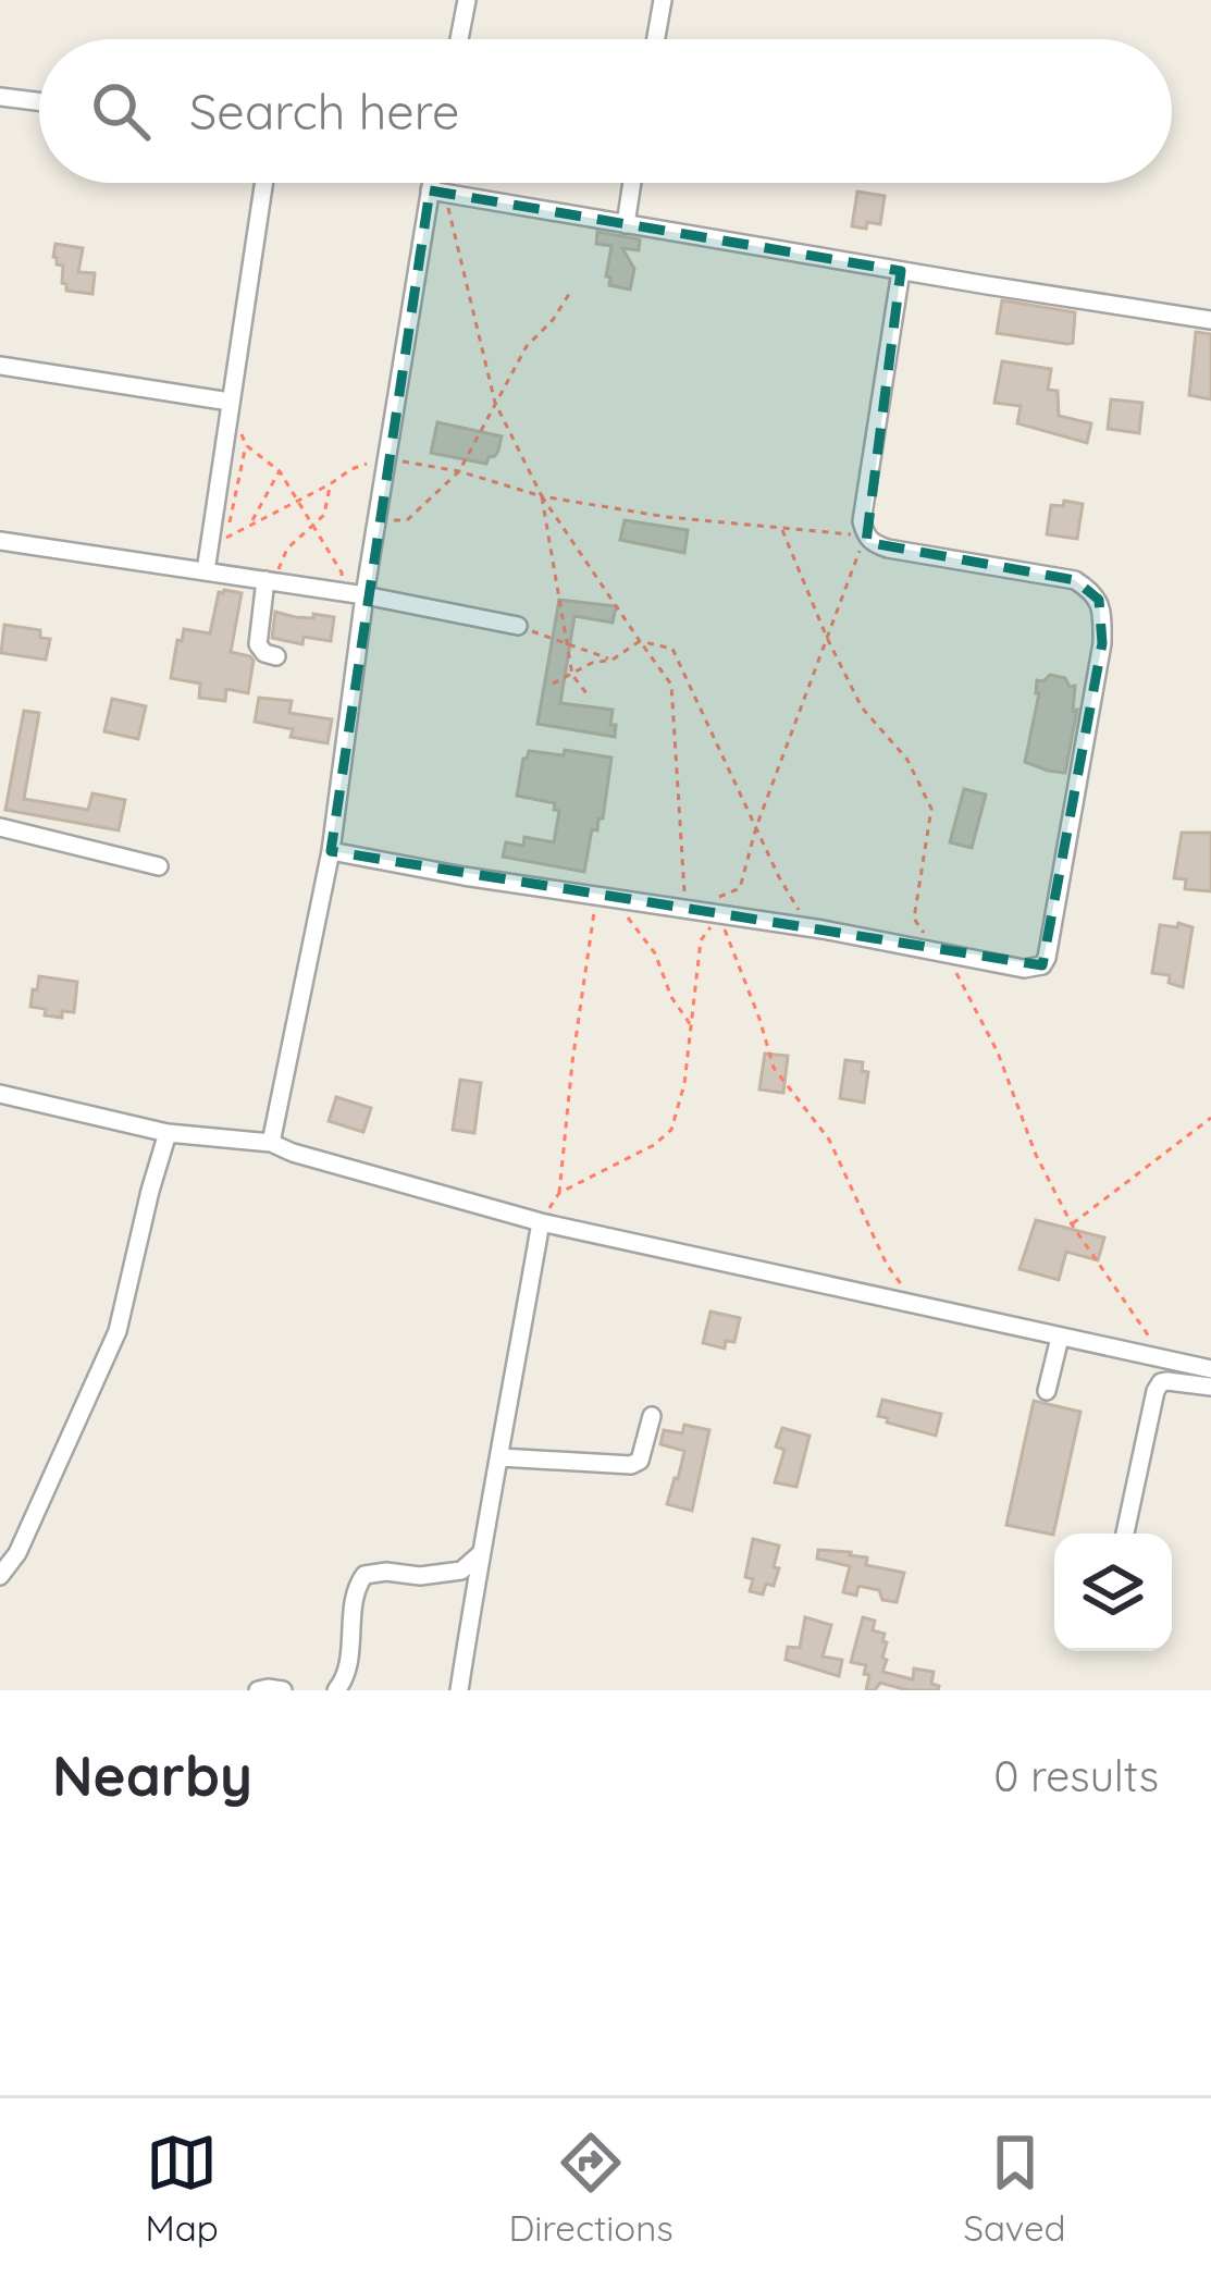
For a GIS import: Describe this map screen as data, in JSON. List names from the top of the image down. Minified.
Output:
{"page":{"search":"Search here","heading":["Nearby","0 results"],"nav":["Map","Directions","Saved"]}}
